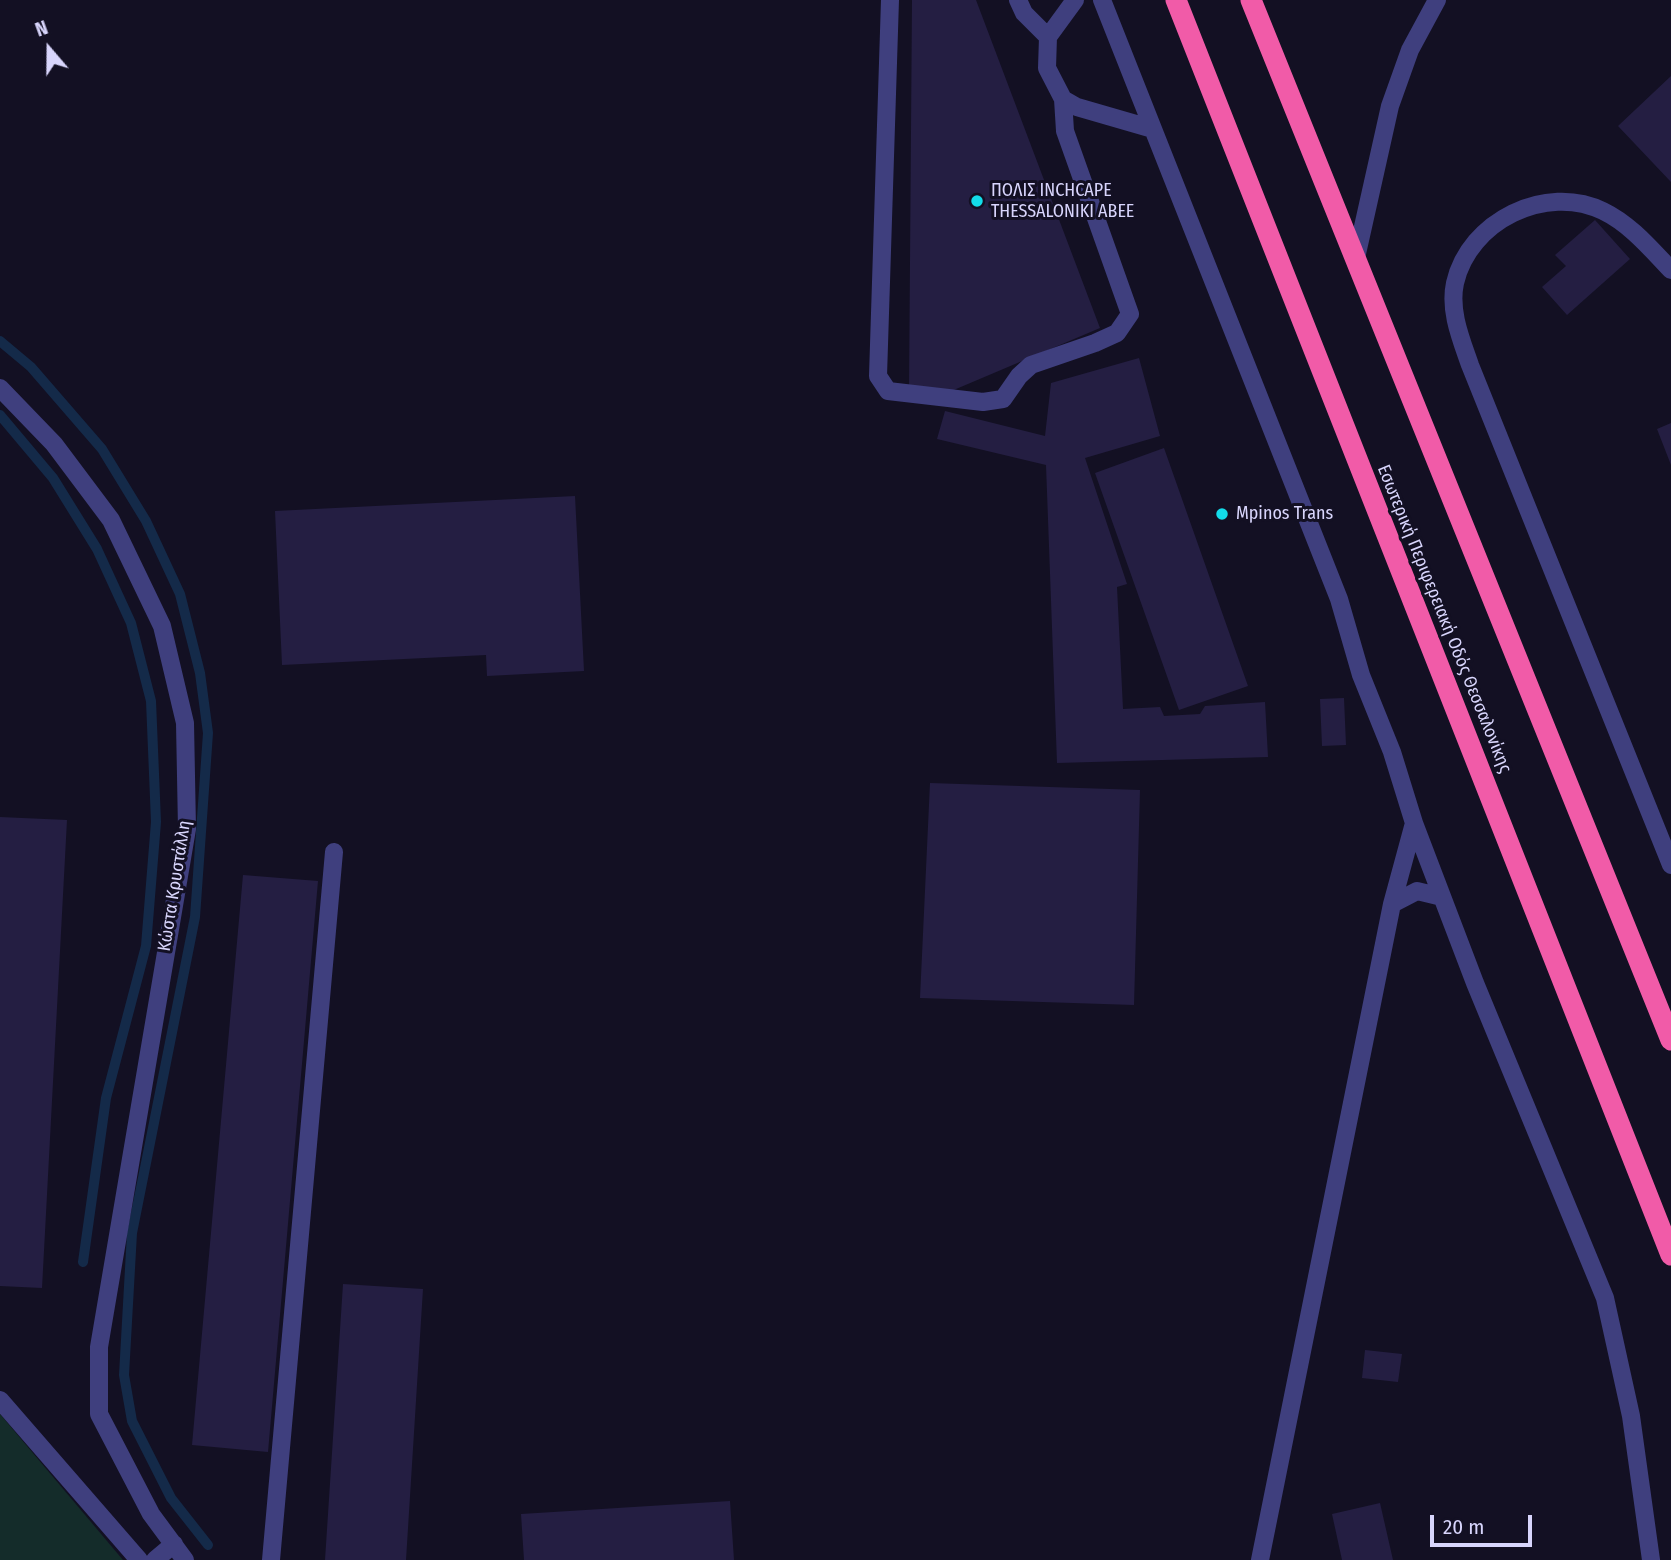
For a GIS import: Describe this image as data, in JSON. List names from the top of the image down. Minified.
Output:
{"streets":{"highway":["Εσωτερική Περιφερειακή Οδός Θεσσαλονίκης"],"street":["Κώστα Κρυστάλλη"]},"places":["ΠΟΛΙΣ INCHCAPE THESSALONIKI ΑΒΕΕ","Mpinos Trans"],"scale_bar":"20 m","north":"top"}
